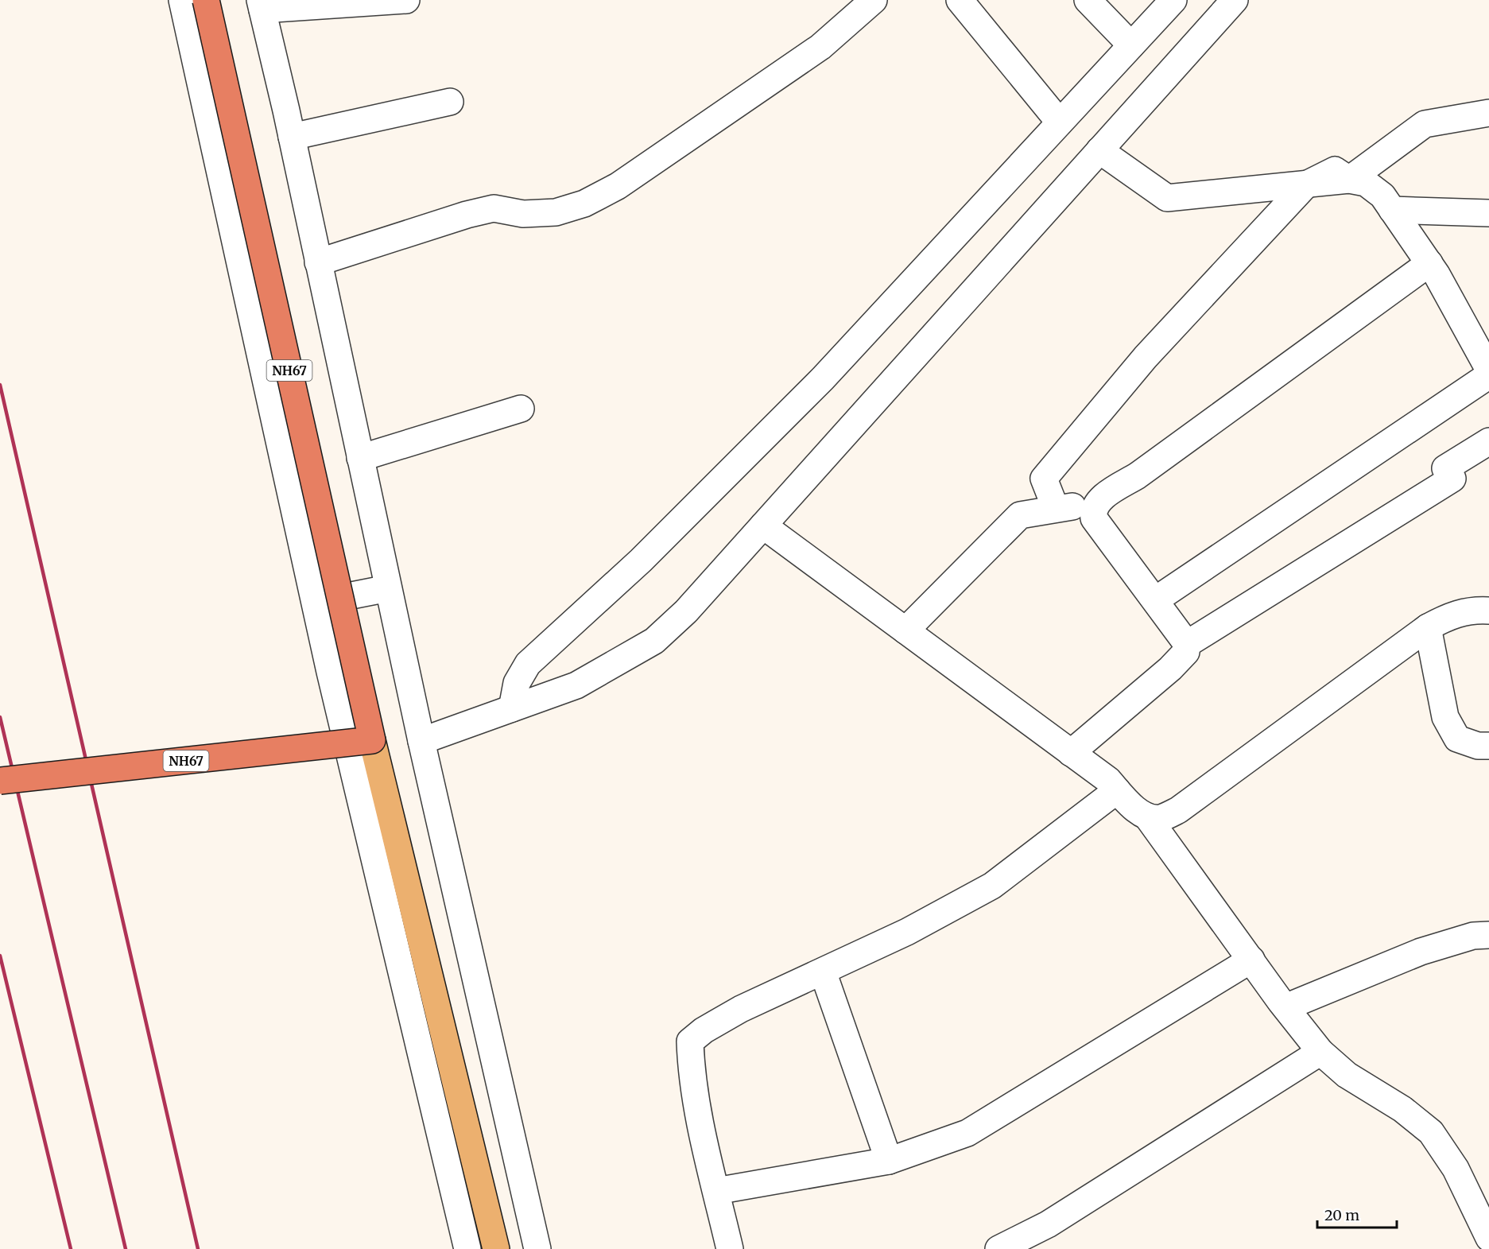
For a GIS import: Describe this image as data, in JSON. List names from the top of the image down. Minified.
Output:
{"streets":{"highway":["NH67"]},"scale_bar":"20 m"}
